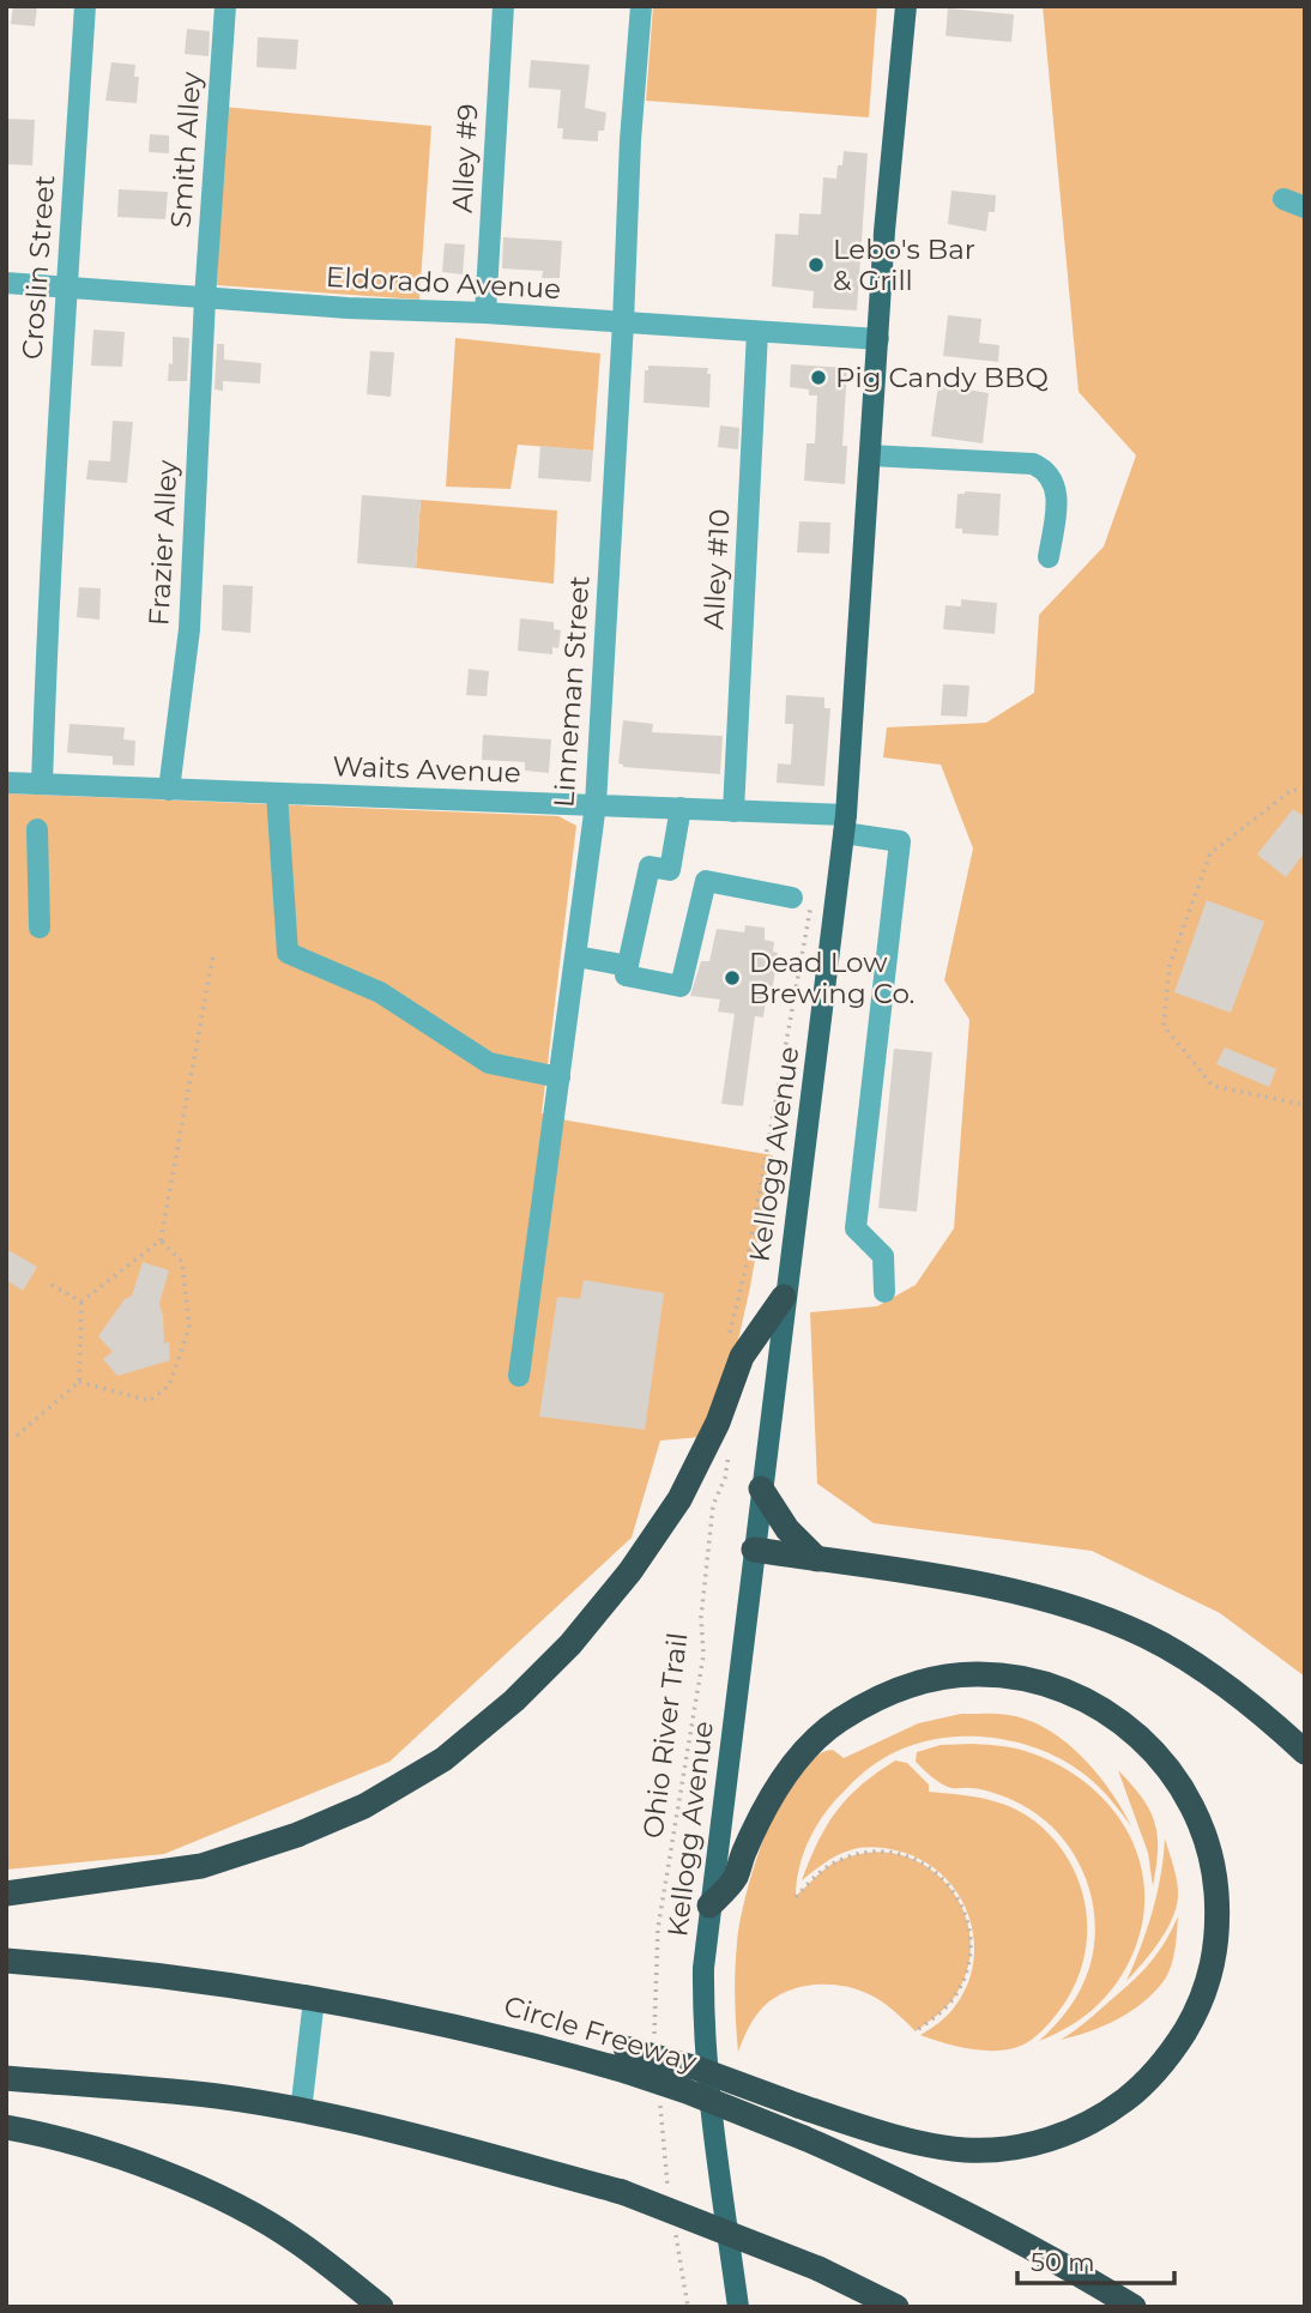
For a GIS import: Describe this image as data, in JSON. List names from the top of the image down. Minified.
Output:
{"streets":{"highway":["Circle Freeway"],"main road":["Kellogg Avenue"],"street":["Smith Alley","Alley #9","Croslin Street","Eldorado Avenue","Frazier Alley","Alley #10","Linneman Street","Waits Avenue"],"path":["Ohio River Trail"]},"crossings":[["Smith Alley","Eldorado Avenue"],["Smith Alley","Frazier Alley"],["Alley #9","Eldorado Avenue"],["Croslin Street","Eldorado Avenue"],["Croslin Street","Waits Avenue"],["Eldorado Avenue","Frazier Alley"],["Eldorado Avenue","Alley #10"],["Eldorado Avenue","Linneman Street"],["Eldorado Avenue","Kellogg Avenue"],["Frazier Alley","Waits Avenue"],["Alley #10","Waits Avenue"],["Linneman Street","Waits Avenue"],["Waits Avenue","Kellogg Avenue"]],"places":["Lebo's Bar & Grill","Pig Candy BBQ","Dead Low Brewing Co."],"scale_bar":"50 m"}
